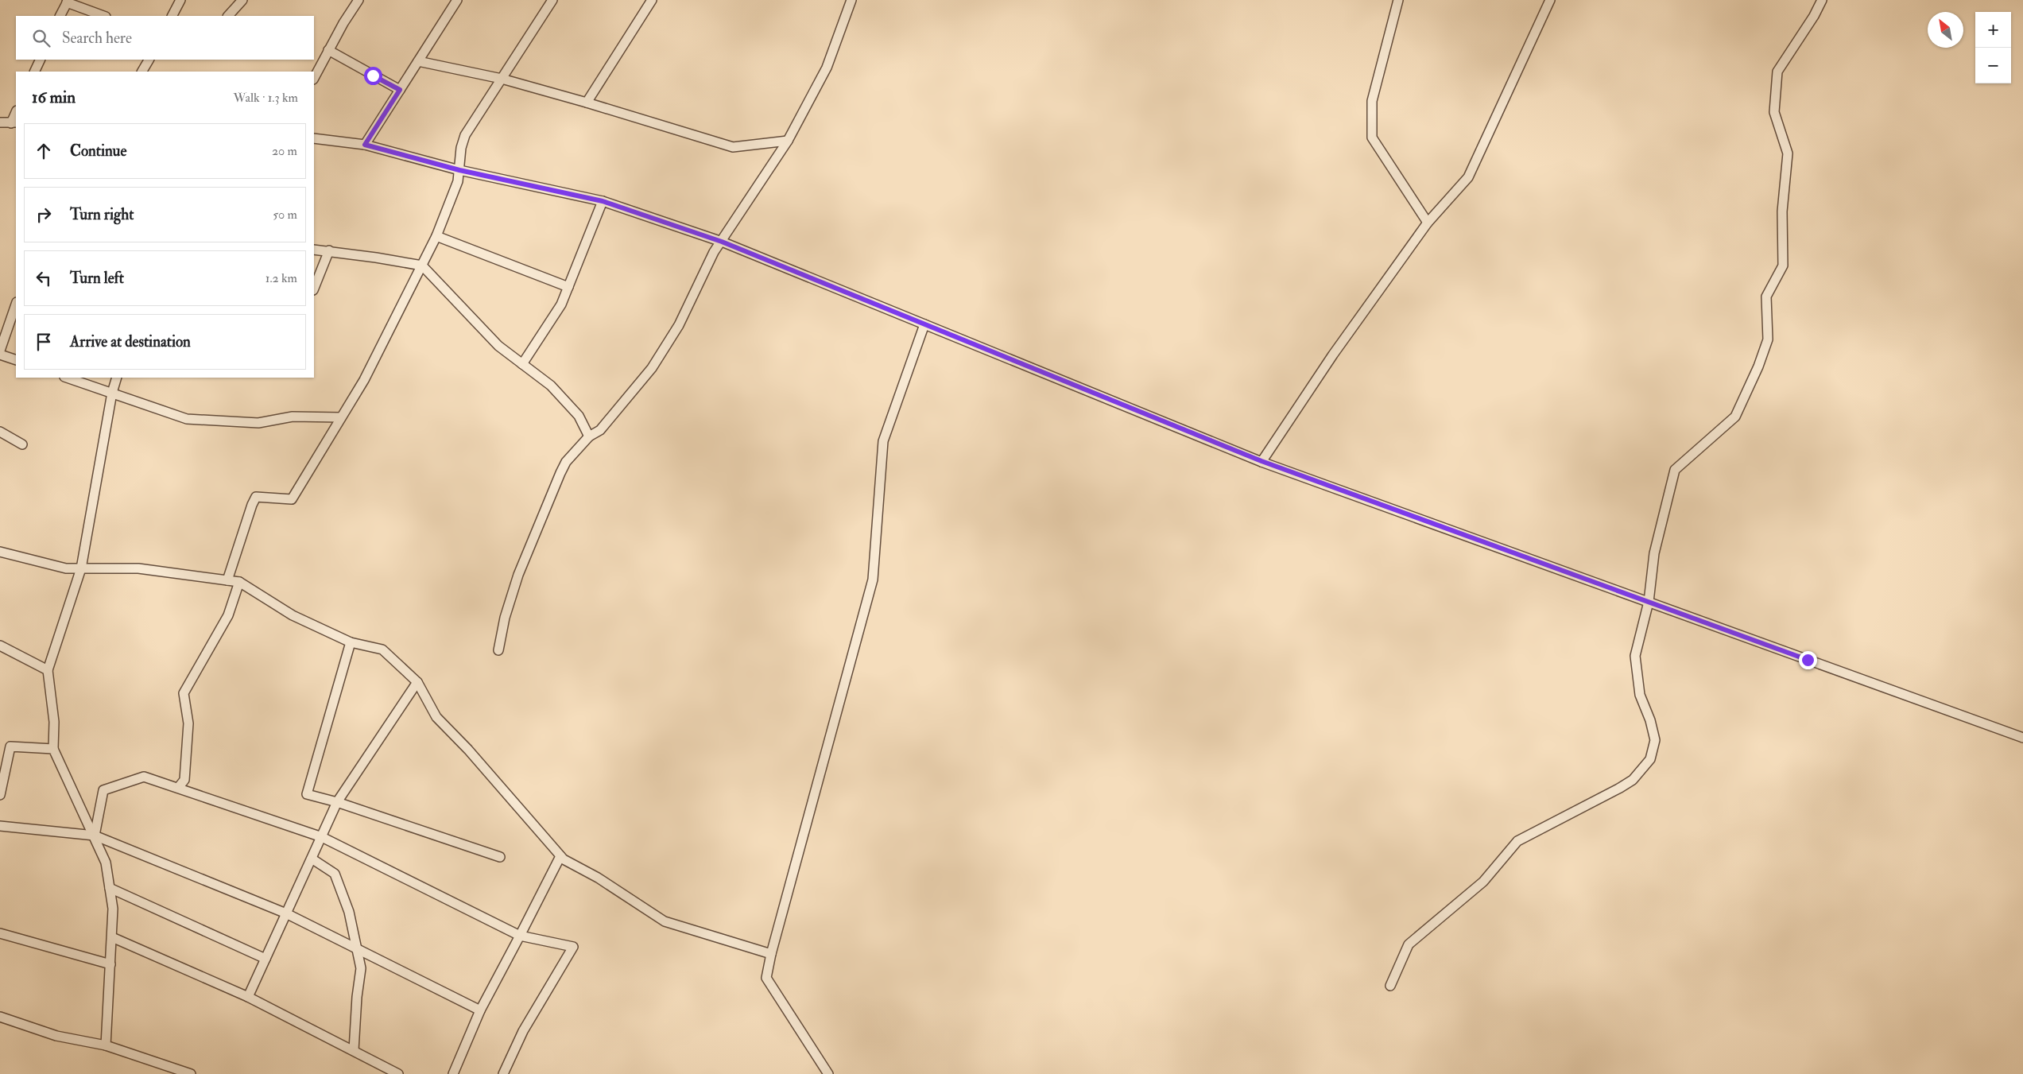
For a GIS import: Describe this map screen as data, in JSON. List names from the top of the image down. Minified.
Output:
{"north":"top left","page":{"map_buttons":["+","−"],"search":"Search here","heading":["16 min","Walk · 1.3 km"],"list":[["Continue","20 m"],["Turn right","50 m"],["Turn left","1.2 km"],"Arrive at destination"]}}
